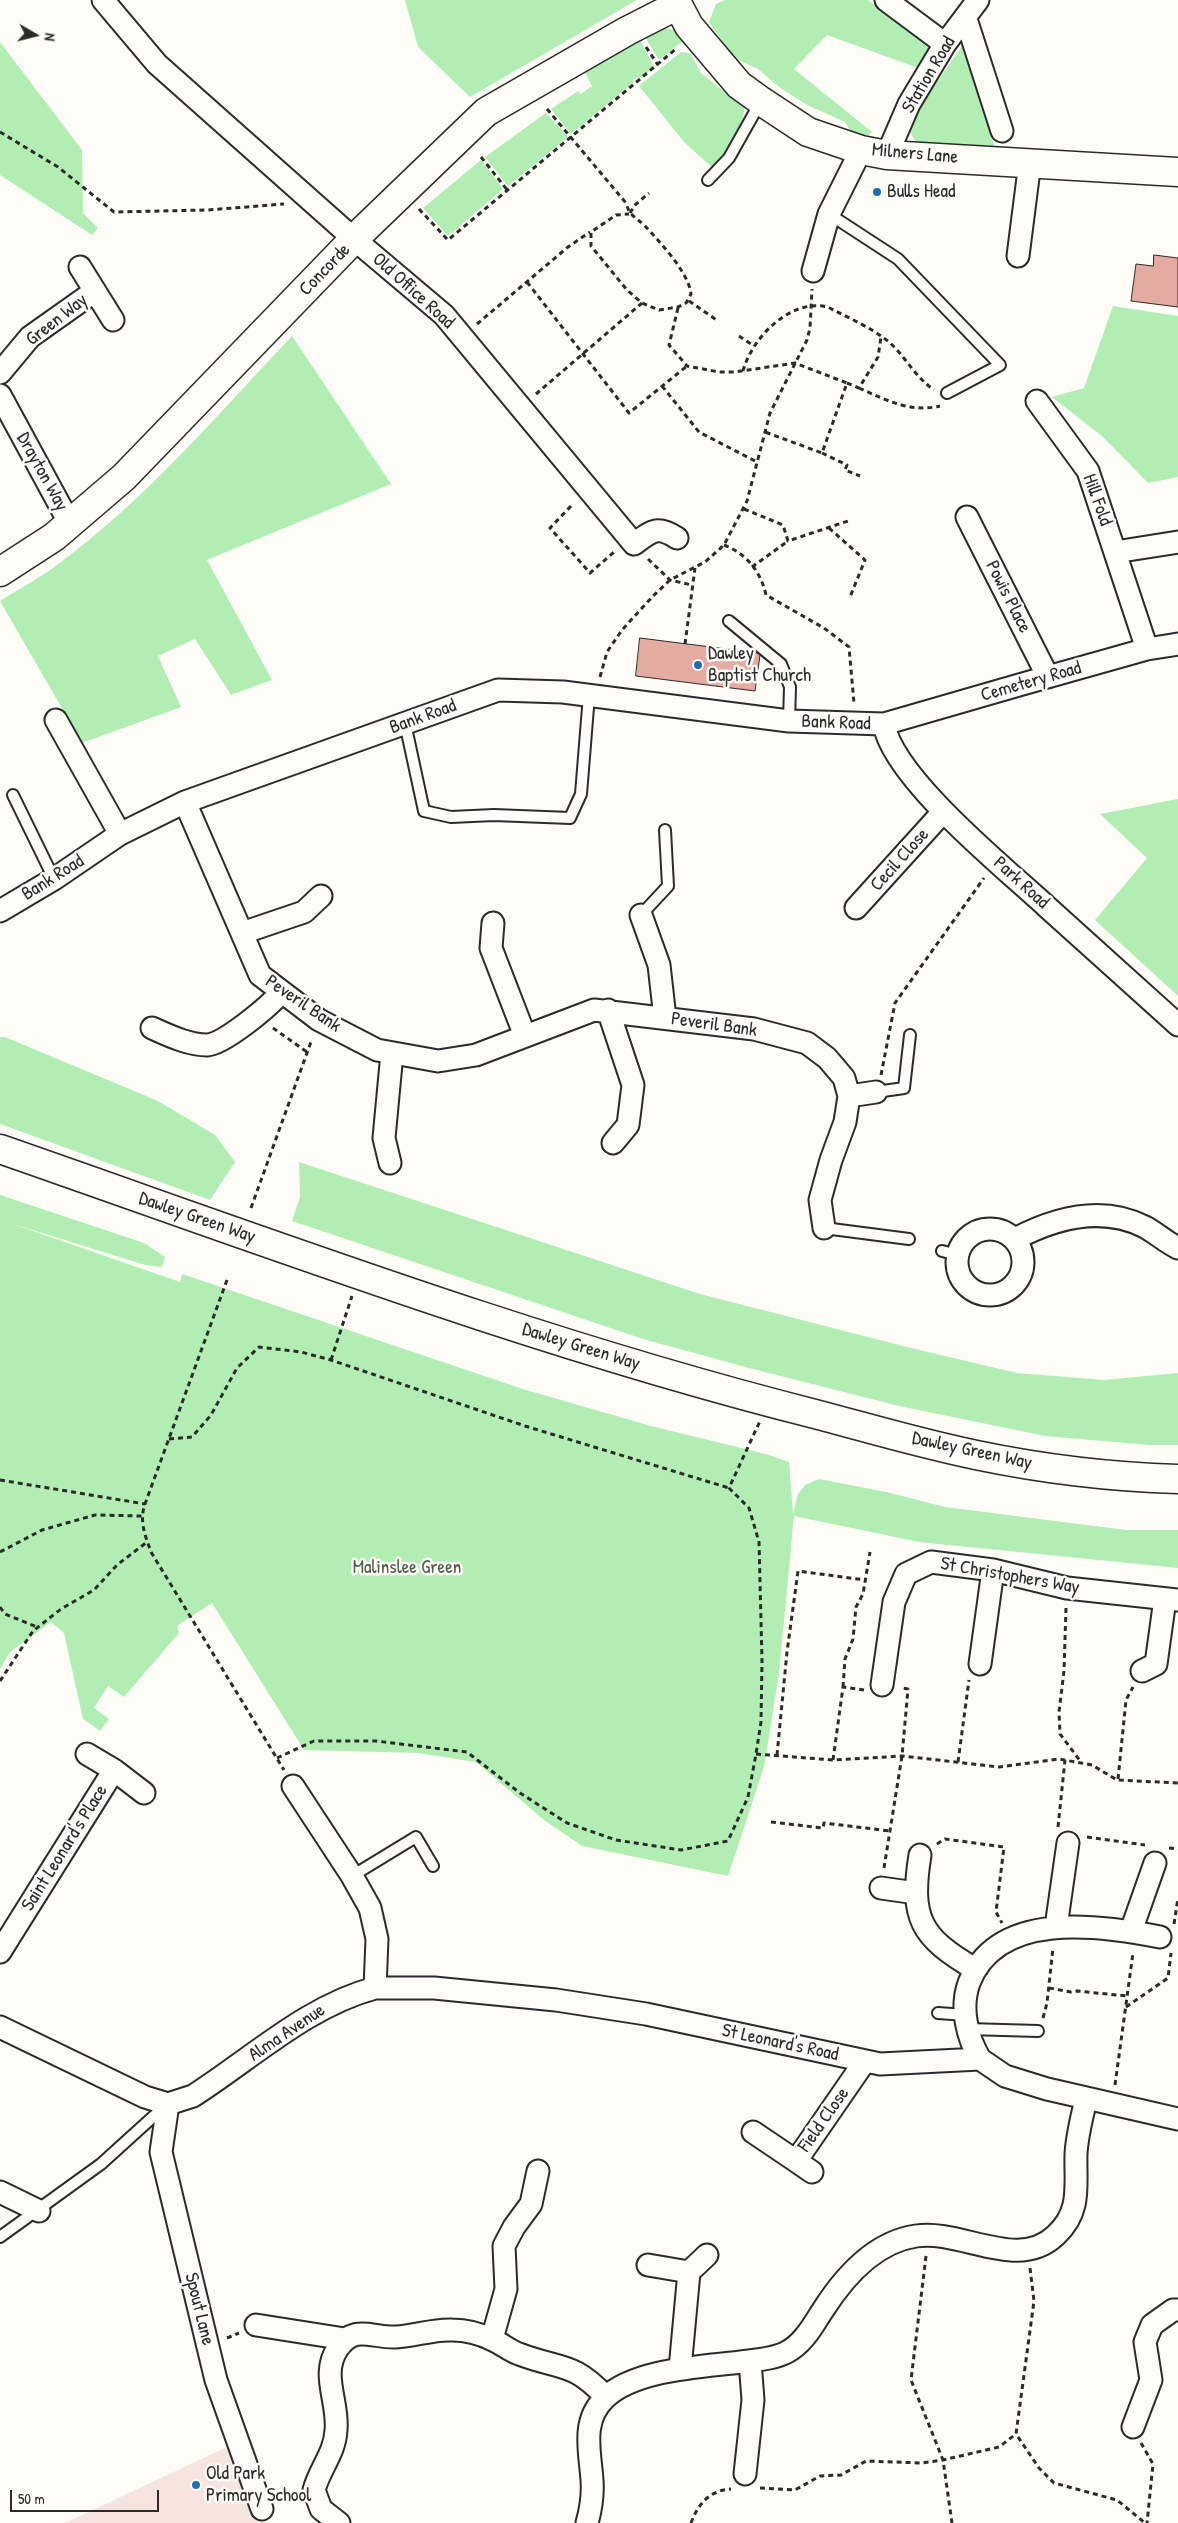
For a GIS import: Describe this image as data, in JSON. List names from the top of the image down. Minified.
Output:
{"streets":{"street":["Station Road","Milners Lane","Concorde","Old Office Road","Green Way","Drayton Way","Hill Fold","Powis Place","Cemetery Road","Bank Road","Cecil Close","Park Road","Peveril Bank","Dawley Green Way","St Christophers Way","Saint Leonard's Place","Alma Avenue","St Leonard's Road","Field Close","Spout Lane"]},"crossings":[["Station Road","Milners Lane"],["Milners Lane","Concorde"],["Concorde","Old Office Road"],["Concorde","Drayton Way"],["Hill Fold","Cemetery Road"],["Powis Place","Cemetery Road"],["Cemetery Road","Bank Road"],["Cemetery Road","Park Road"],["Bank Road","Park Road"],["Bank Road","Peveril Bank"],["Cecil Close","Park Road"],["Alma Avenue","St Leonard's Road"],["Alma Avenue","Spout Lane"],["St Leonard's Road","Field Close"]],"parks":["Malinslee Green"],"places":["Bulls Head","Dawley Baptist Church","Old Park Primary School"],"scale_bar":"50 m","north":"right"}
